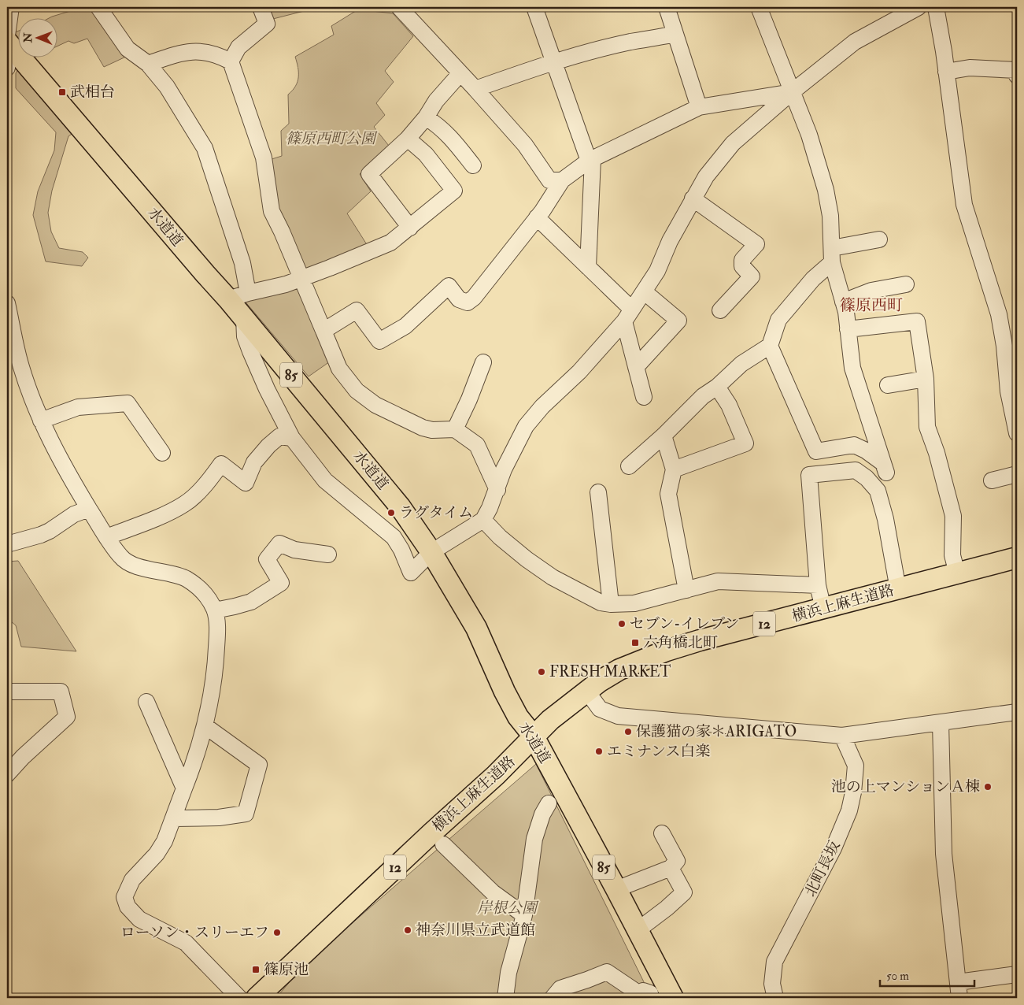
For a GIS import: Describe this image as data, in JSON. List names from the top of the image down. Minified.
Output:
{"streets":{"main road":["水道道","85","横浜上麻生道路","12"],"street":["北町長坂"]},"crossings":[["水道道","横浜上麻生道路"]],"districts":["篠原西町"],"parks":["篠原西町公園","岸根公園"],"places":{"transit":["武相台","六角橋北町","篠原池"],"other":["ラグタイム","セブン-イレブン","FRESH MARKET","保護猫の家＊ARIGATO","エミナンス白楽","池の上マンションＡ棟","神奈川県立武道館","ローソン・スリーエフ"]},"scale_bar":"50 m","north":"left"}
